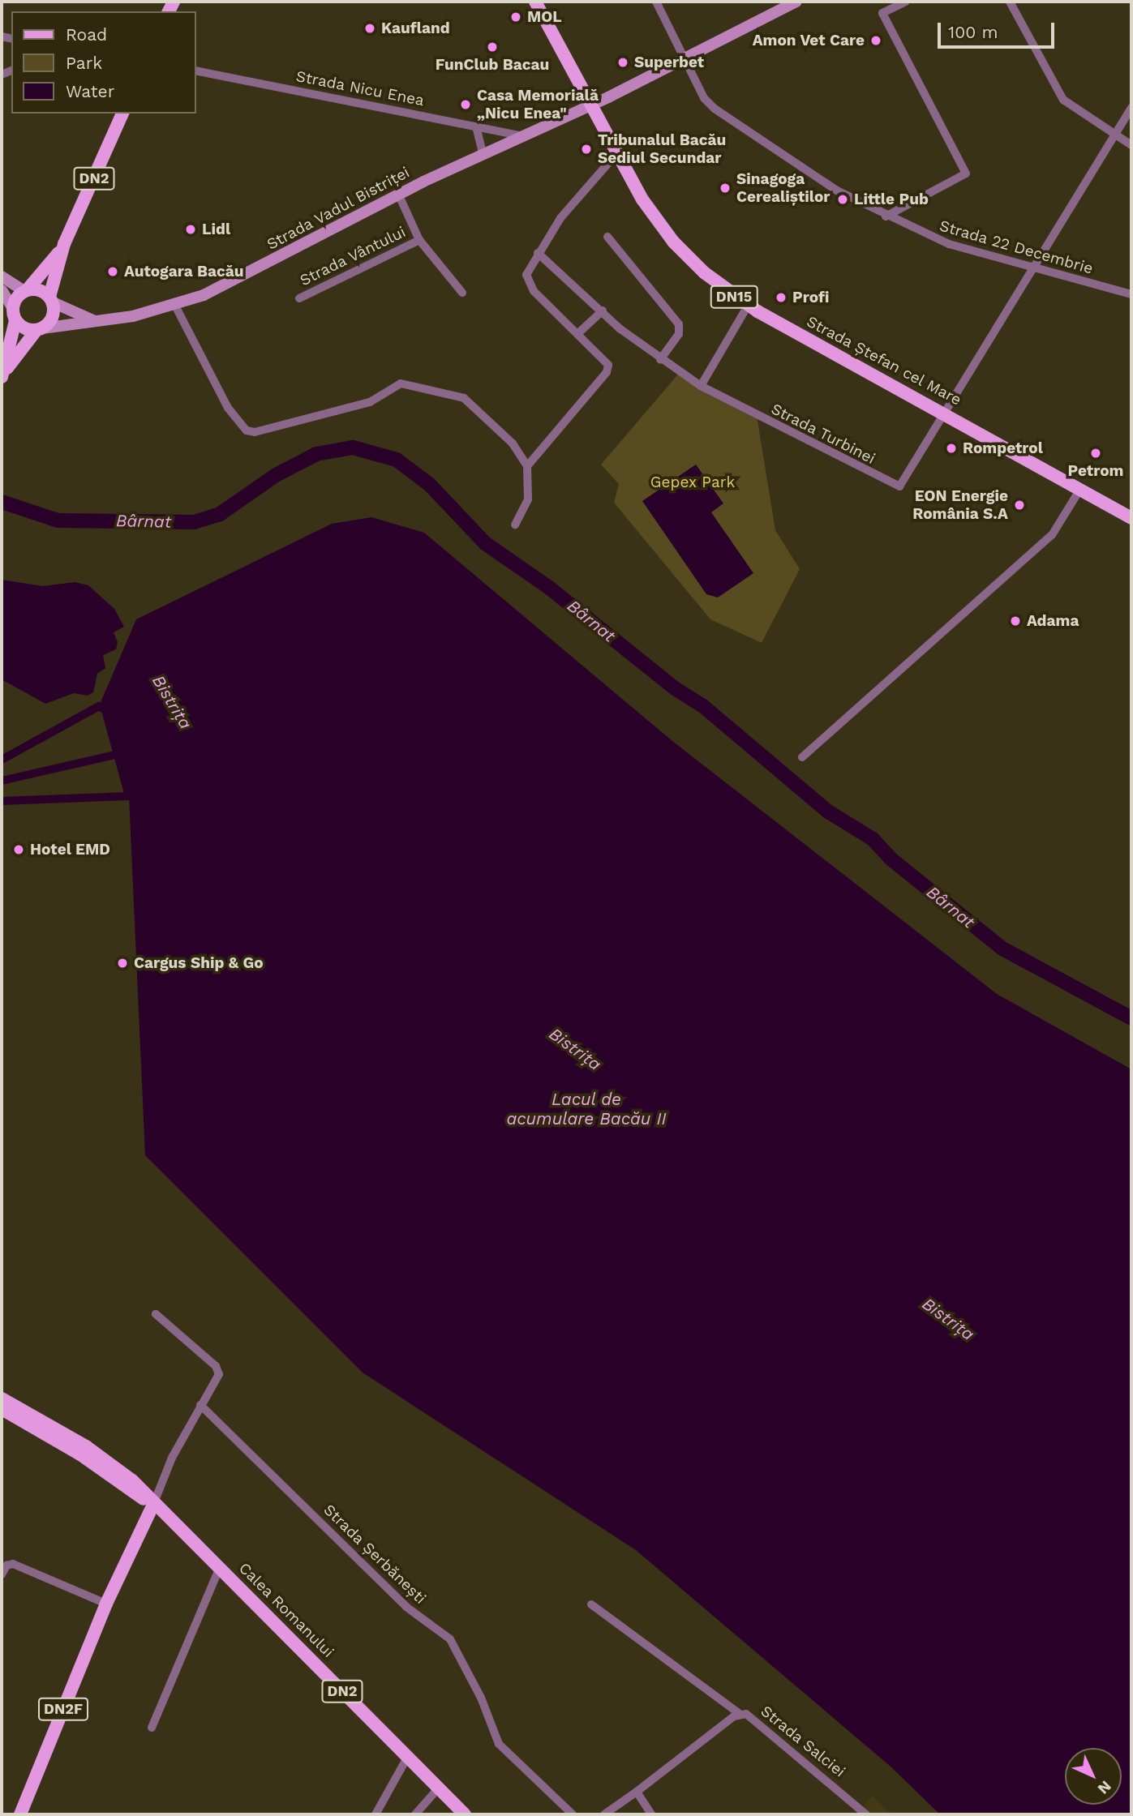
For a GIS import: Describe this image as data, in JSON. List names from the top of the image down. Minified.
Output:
{"streets":{"main road":["DN2","Strada Vadul Bistriței","DN15","Strada Ștefan cel Mare","Calea Romanului","DN2F"],"street":["Strada Nicu Enea","Strada 22 Decembrie","Strada Vântului","Strada Turbinei","Strada Șerbănești","Strada Salciei"]},"crossings":[["Strada Nicu Enea","Strada Vadul Bistriței"],["DN2","Strada Vadul Bistriței"],["Strada Vadul Bistriței","Strada 22 Decembrie"],["Strada Vadul Bistriței","Strada Vântului"],["Strada Vadul Bistriței","DN15"],["Strada Vadul Bistriței","Strada Ștefan cel Mare"],["DN15","Strada Ștefan cel Mare"],["Strada Ștefan cel Mare","Strada Turbinei"],["Calea Romanului","DN2F"]],"water":["Bârnat","Bistrița","Lacul de acumulare Bacău II"],"parks":["Gepex Park"],"places":["MOL","Kaufland","Amon Vet Care","FunClub Bacau","Superbet","Casa Memorială „Nicu Enea\"","Tribunalul Bacău Sediul Secundar","Sinagoga Cerealiștilor","Little Pub","Lidl","Autogara Bacău","Profi","Rompetrol","Petrom","EON Energie România S.A","Adama","Hotel EMD","Cargus Ship & Go"],"legend":["Road","Park","Water"],"scale_bar":"100 m","north":"bottom right"}
